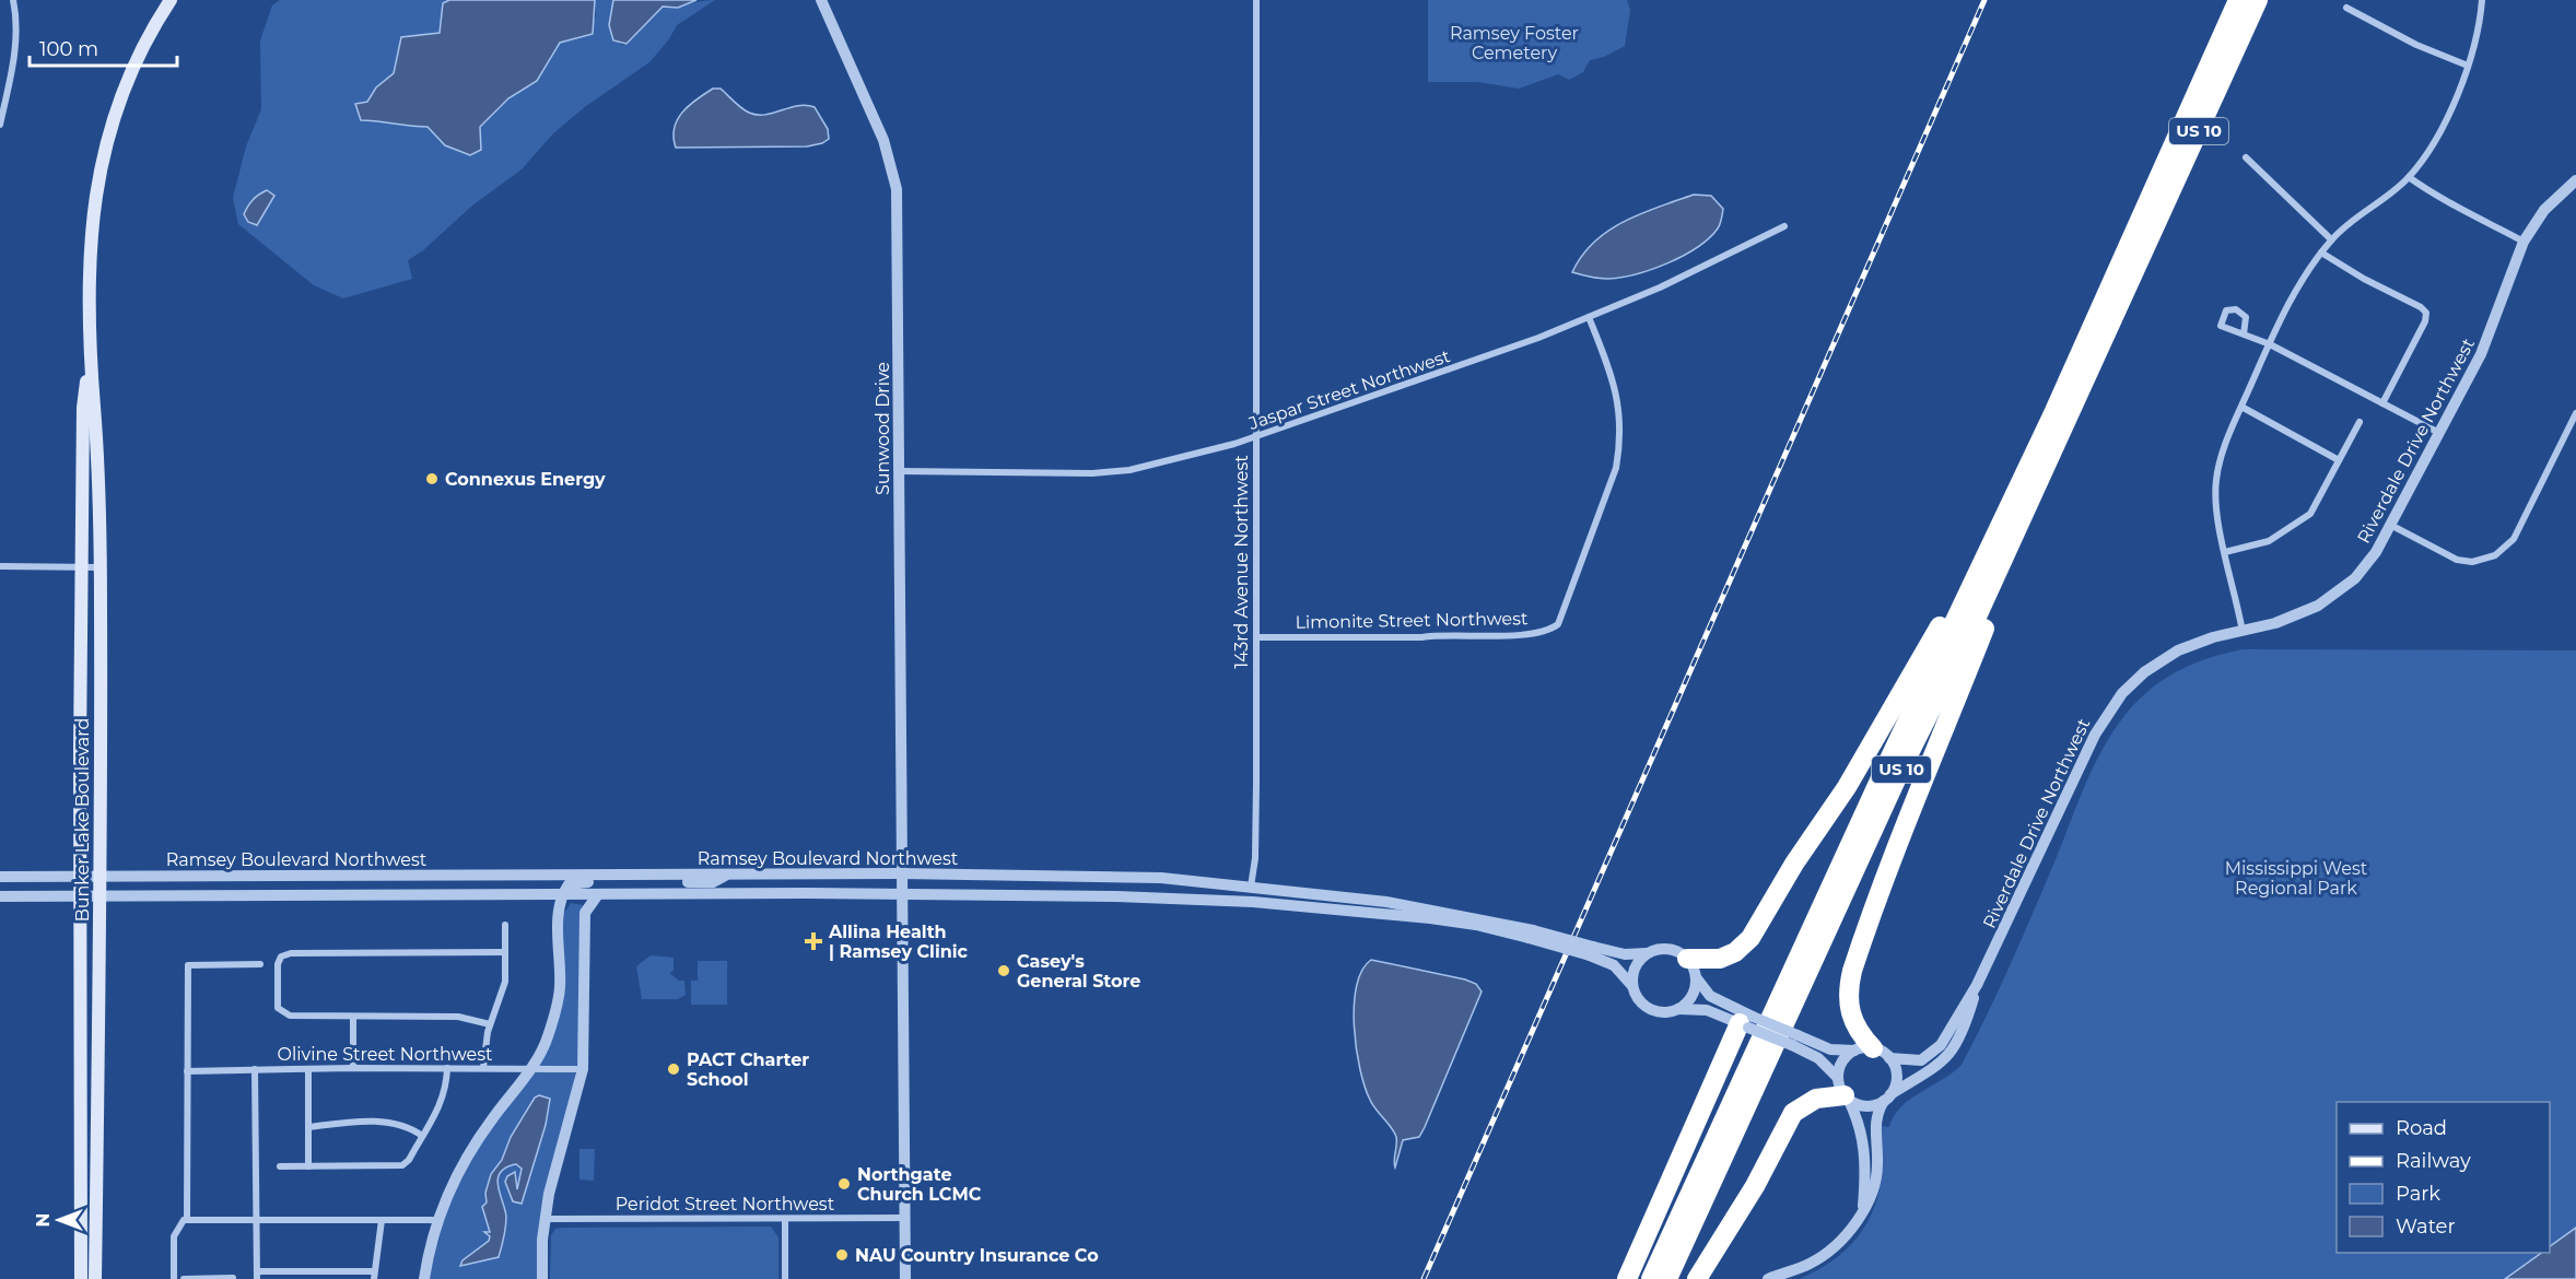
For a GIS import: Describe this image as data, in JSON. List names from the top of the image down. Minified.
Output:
{"streets":{"highway":["US 10"],"main road":["Bunker Lake Boulevard"],"street":["Jaspar Street Northwest","Sunwood Drive","Riverdale Drive Northwest","143rd Avenue Northwest","Limonite Street Northwest","Ramsey Boulevard Northwest","Olivine Street Northwest","Peridot Street Northwest"]},"crossings":[["Jaspar Street Northwest","Sunwood Drive"],["Jaspar Street Northwest","143rd Avenue Northwest"],["Jaspar Street Northwest","Limonite Street Northwest"],["Sunwood Drive","Ramsey Boulevard Northwest"],["Sunwood Drive","Peridot Street Northwest"],["143rd Avenue Northwest","Limonite Street Northwest"],["143rd Avenue Northwest","Ramsey Boulevard Northwest"],["Bunker Lake Boulevard","Ramsey Boulevard Northwest"]],"parks":["Ramsey Foster Cemetery","Mississippi West Regional Park"],"places":{"other":["Connexus Energy","Casey's General Store","PACT Charter School","Northgate Church LCMC","NAU Country Insurance Co"],"health":["Allina Health | Ramsey Clinic"]},"legend":["Road","Railway","Park","Water"],"scale_bar":"100 m","north":"left"}
